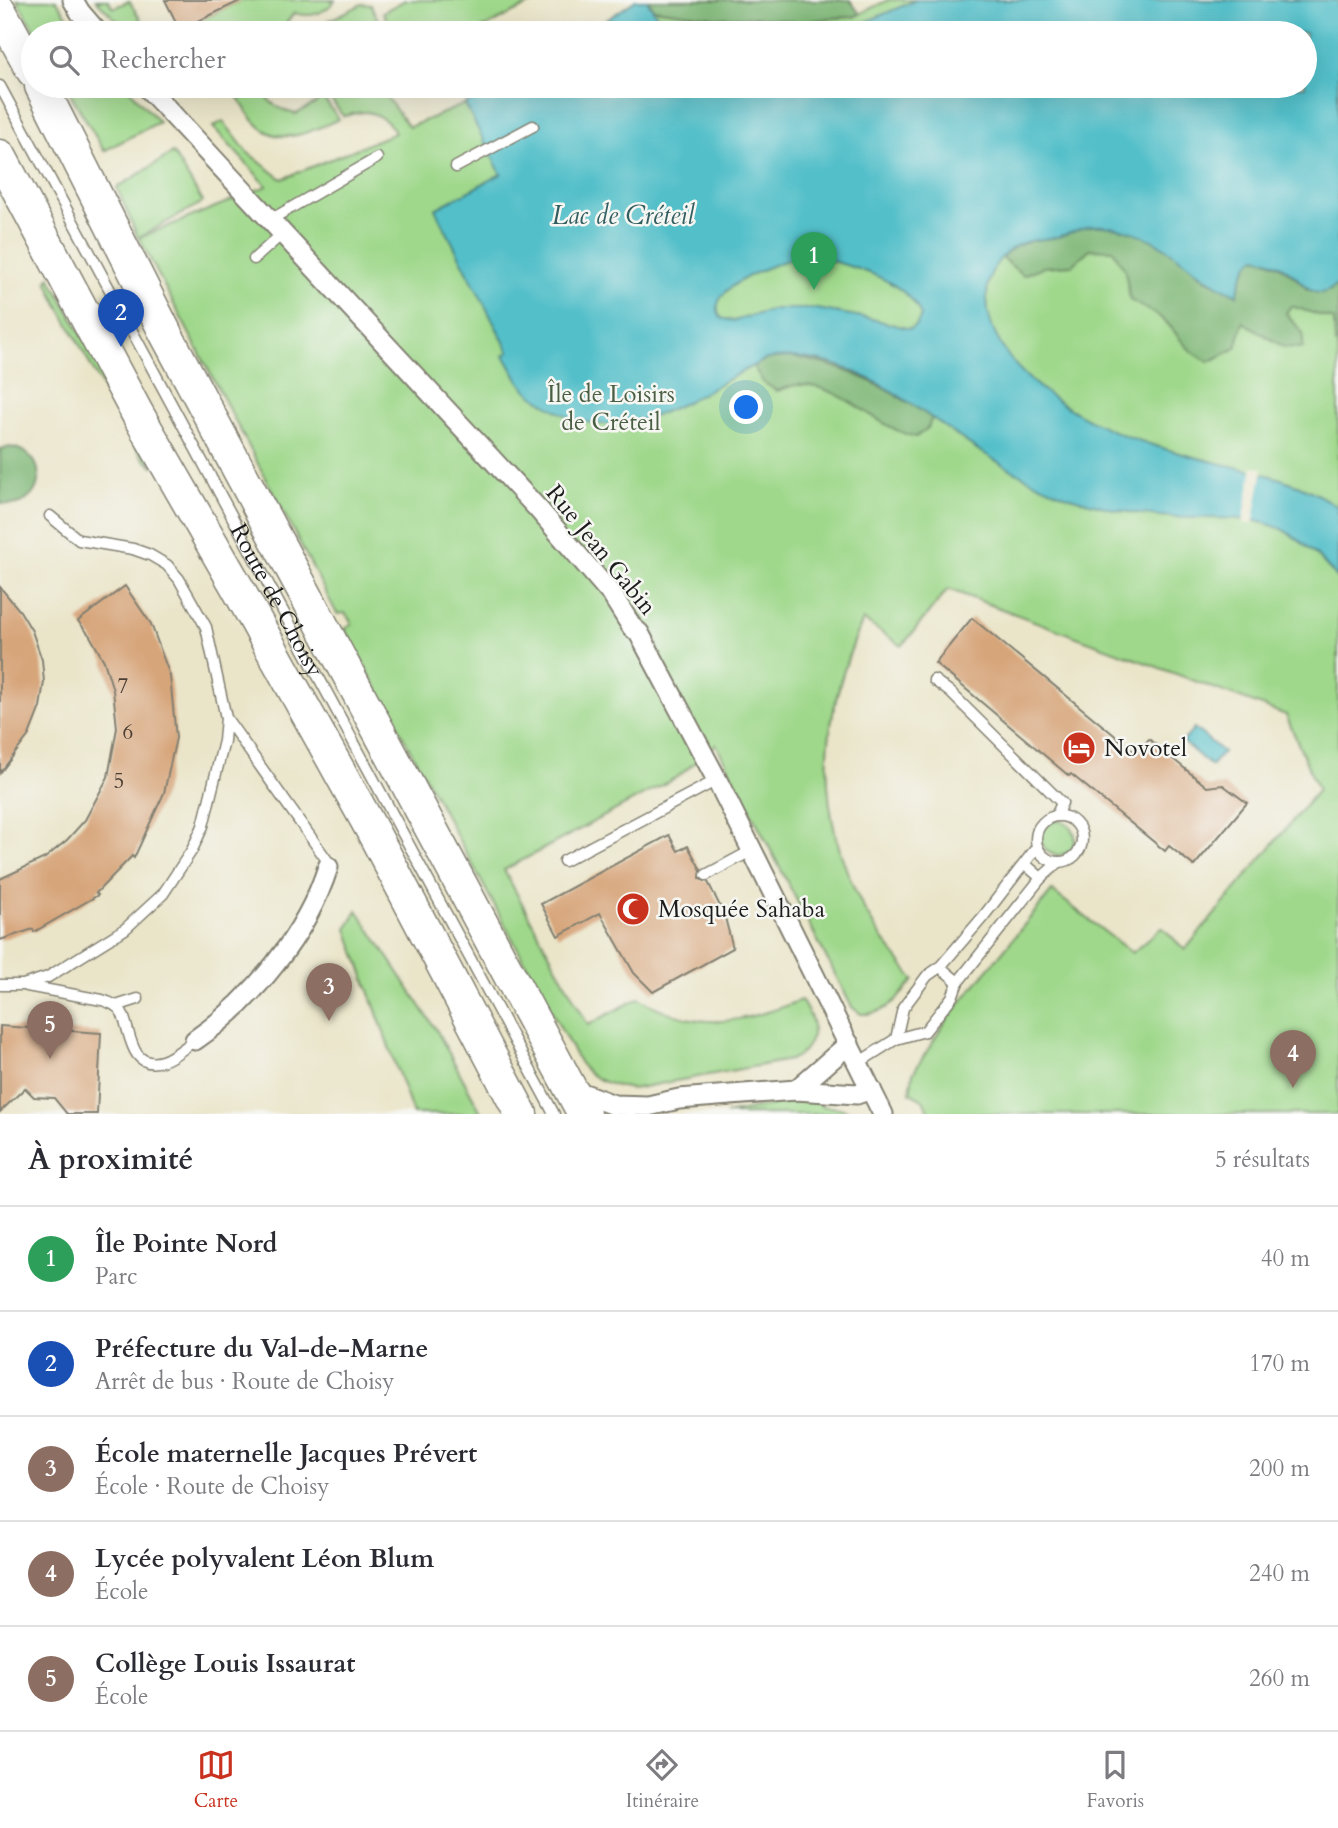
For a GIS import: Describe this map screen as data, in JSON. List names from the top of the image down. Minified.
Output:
{"streets":{"main road":["Route de Choisy"],"street":["Rue Jean Gabin"]},"water":["Lac de Créteil"],"parks":["Île de Loisirs de Créteil"],"places":{"hotel":["Novotel"],"mosque":["Mosquée Sahaba"]},"house_numbers":["7","6","5"],"page":{"search":"Rechercher","pins":["1","2","3","5","4"],"heading":["À proximité","5 résultats"],"list":[{"mark":"1","name":"Île Pointe Nord","note":"Parc","value":"40 m"},{"mark":"2","name":"Préfecture du Val-de-Marne","note":"Arrêt de bus · Route de Choisy","value":"170 m"},{"mark":"3","name":"École maternelle Jacques Prévert","note":"École · Route de Choisy","value":"200 m"},{"mark":"4","name":"Lycée polyvalent Léon Blum","note":"École","value":"240 m"},{"mark":"5","name":"Collège Louis Issaurat","note":"École","value":"260 m"}],"nav":["Carte","Itinéraire","Favoris"]}}
